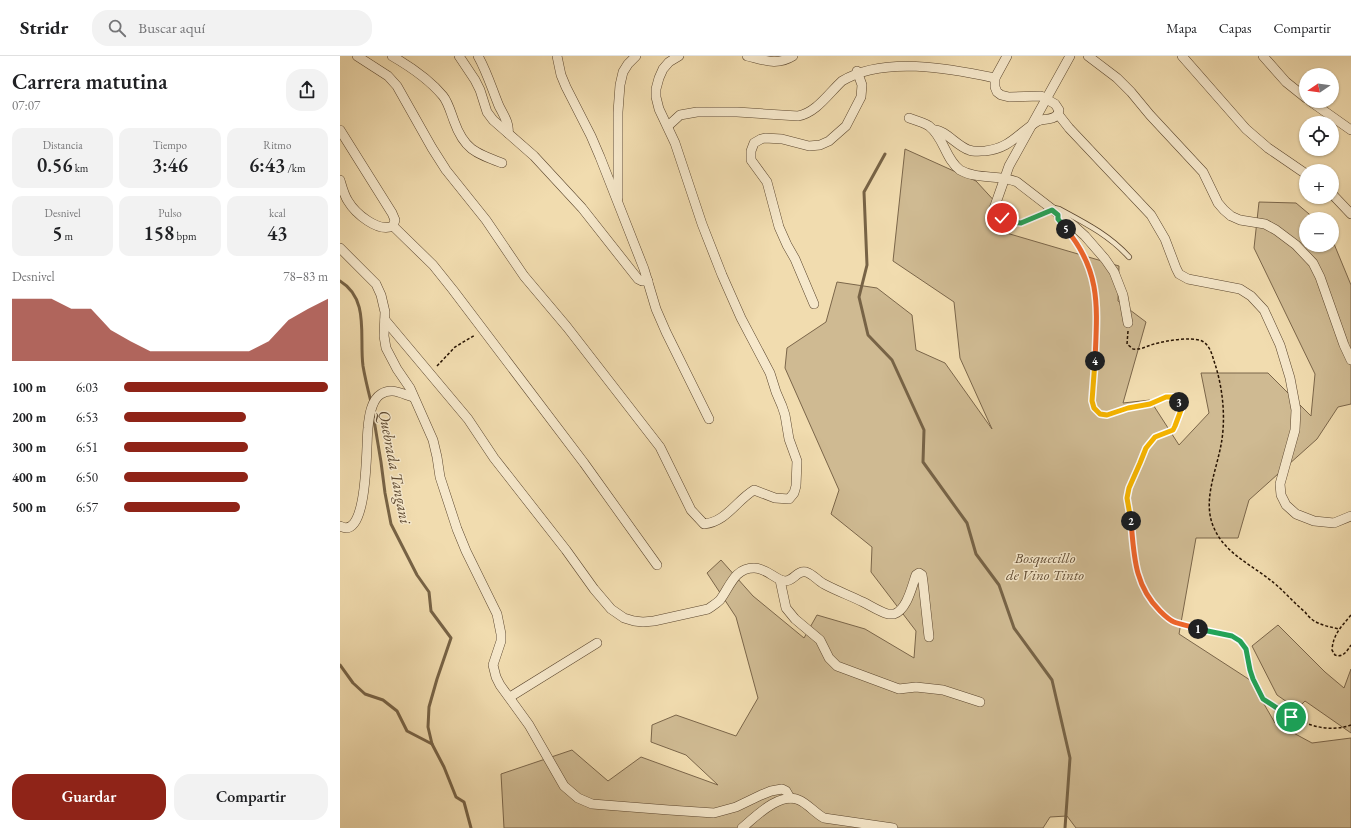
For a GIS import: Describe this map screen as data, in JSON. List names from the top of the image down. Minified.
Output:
{"water":["Quebrada Tangani"],"parks":["Bosquecillo de Vino Tinto"],"north":"left","page":{"header":"Stridr","search":"Buscar aquí","nav":["Mapa","Capas","Compartir"],"heading":["Carrera matutina","07:07"],"map_buttons":["+","−"],"stats":[["Distancia","0.56 km"],["Tiempo","3:46"],["Ritmo","6:43 /km"],["Desnivel","5 m"],["Pulso","158 bpm"],["kcal","43"]],"pins":["5","4","3","2","1"],"chart":["Desnivel","78–83 m"],"list":[{"name":"100 m","note":"6:03"},{"name":"200 m","note":"6:53"},{"name":"300 m","note":"6:51"},{"name":"400 m","note":"6:50"},{"name":"500 m","note":"6:57"}],"buttons":["Guardar","Compartir"]}}
